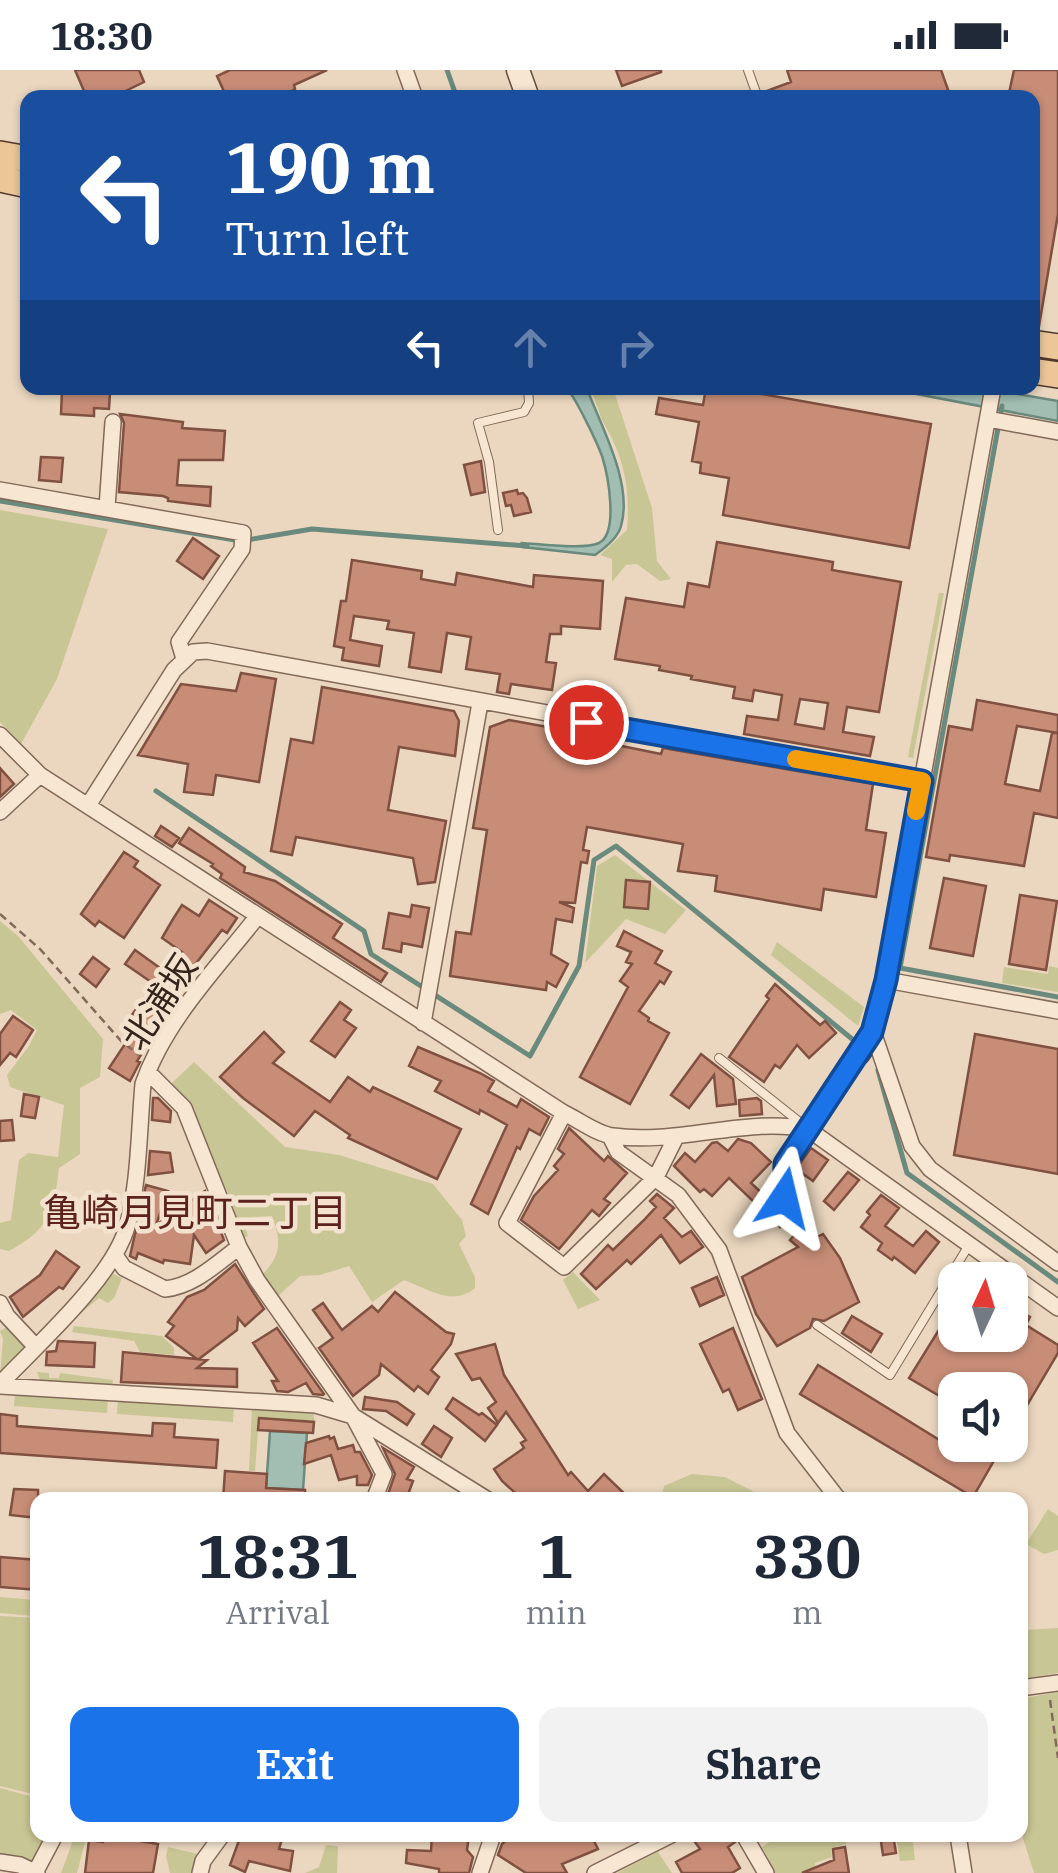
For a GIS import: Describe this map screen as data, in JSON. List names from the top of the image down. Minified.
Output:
{"streets":{"street":["北浦坂"]},"districts":["亀崎月見町二丁目"],"north":"top","page":{"status":"18:30","turn":["190 m","Turn left"],"eta":["18:31","Arrival","1","min","330","m"],"buttons":["Exit","Share"]}}
